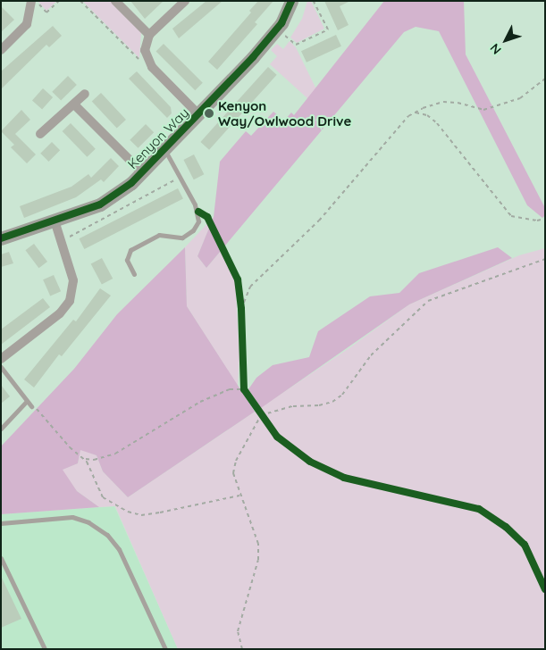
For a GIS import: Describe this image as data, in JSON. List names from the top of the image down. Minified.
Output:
{"streets":{"street":["Kenyon Way"]},"places":["Kenyon Way/Owlwood Drive"],"north":"bottom left"}
